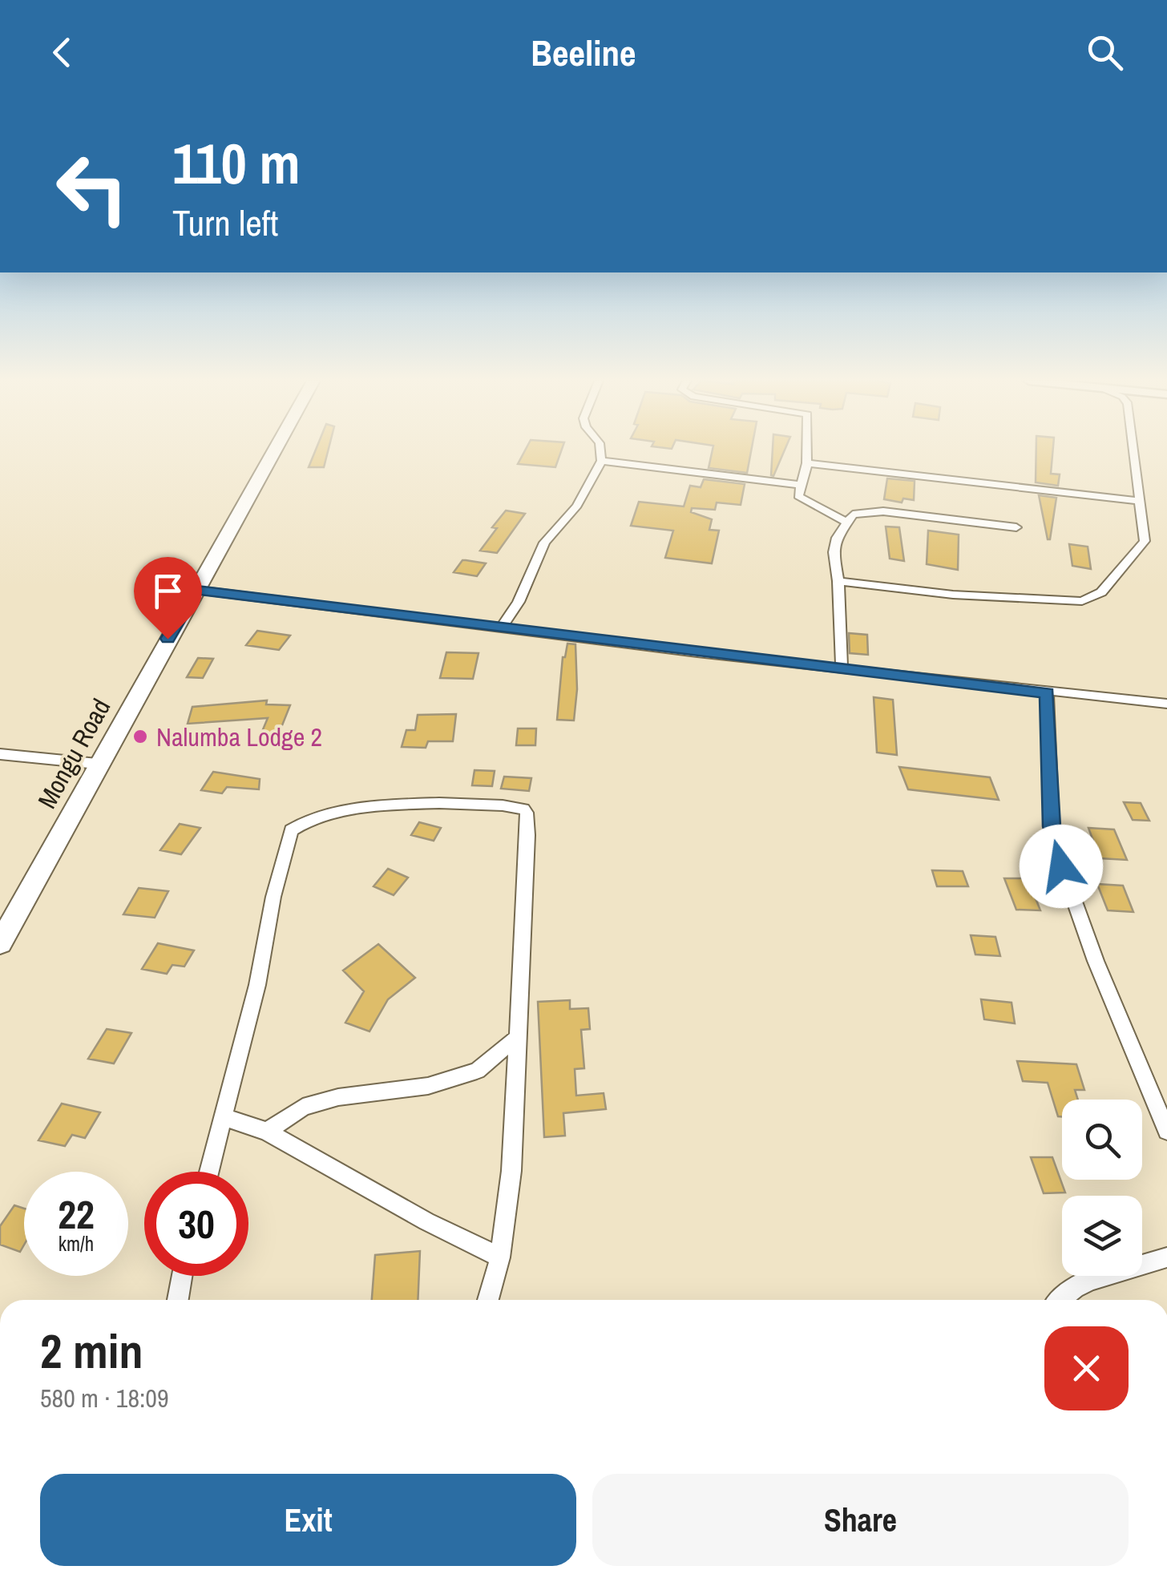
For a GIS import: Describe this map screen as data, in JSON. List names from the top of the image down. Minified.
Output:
{"streets":{"main road":["Mongu Road"]},"places":["Nalumba Lodge 2"],"page":{"header":"Beeline","turn":["110 m","Turn left"],"speed":"22 km/h","limit":"30","heading":["2 min","580 m · 18:09"],"buttons":["Exit","Share"]}}
